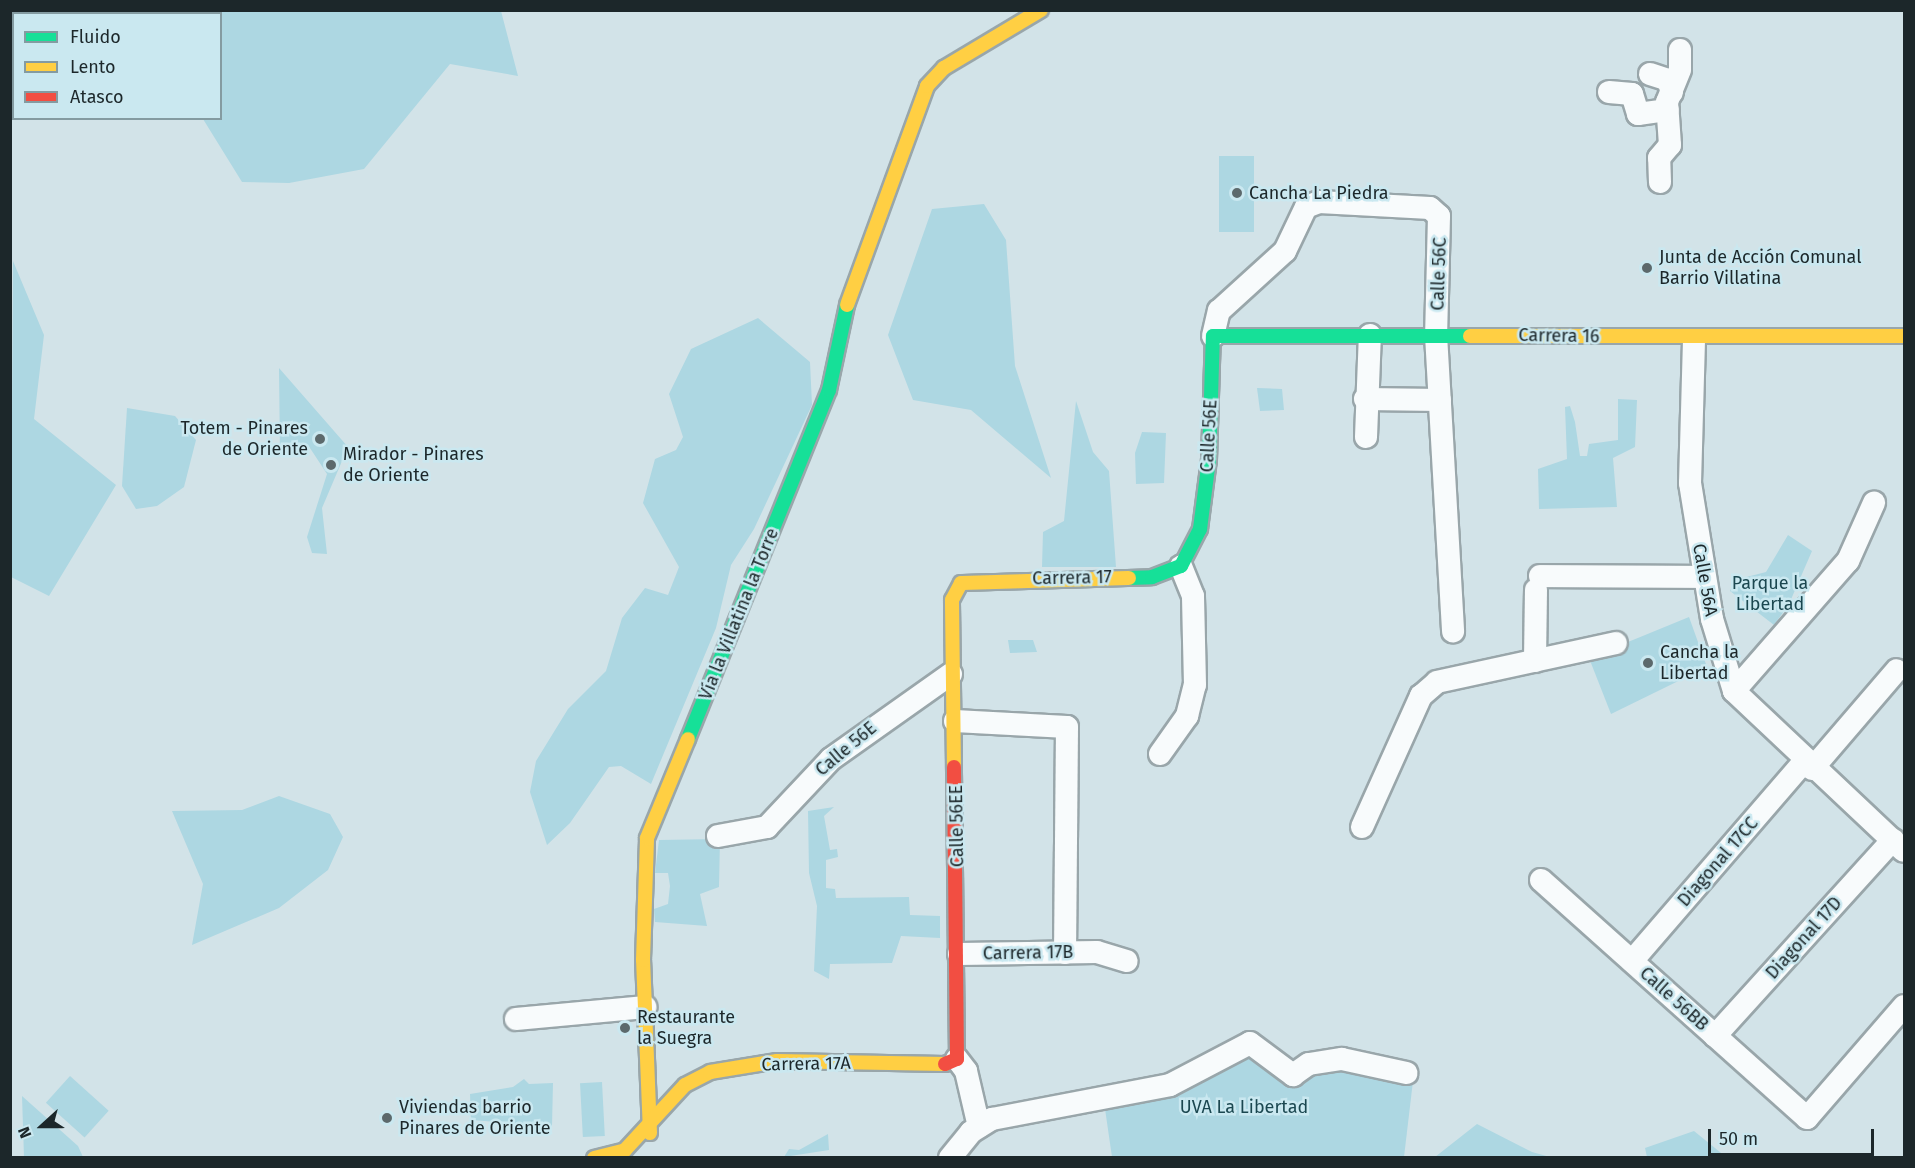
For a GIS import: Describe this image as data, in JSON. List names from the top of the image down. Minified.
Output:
{"streets":{"street":["Calle 56C","Carrera 16","Calle 56E","Carrera 17","Calle 56A","Vía la Villatina la Torre","Calle 56EE","Diagonal 17CC","Diagonal 17D","Carrera 17B","Calle 56BB","Carrera 17A"]},"crossings":[["Calle 56C","Carrera 16"],["Calle 56C","Calle 56E"],["Carrera 16","Calle 56E"],["Carrera 16","Calle 56A"],["Calle 56E","Carrera 17"],["Calle 56E","Calle 56EE"],["Carrera 17","Calle 56EE"],["Calle 56A","Diagonal 17CC"],["Calle 56A","Diagonal 17D"],["Vía la Villatina la Torre","Carrera 17A"],["Calle 56EE","Carrera 17B"],["Calle 56EE","Carrera 17A"],["Diagonal 17CC","Calle 56BB"],["Diagonal 17D","Calle 56BB"]],"parks":["Parque la Libertad","UVA La Libertad"],"places":["Cancha La Piedra","Junta de Acción Comunal Barrio Villatina","Totem - Pinares de Oriente","Mirador - Pinares de Oriente","Cancha la Libertad","Restaurante la Suegra","Viviendas barrio Pinares de Oriente"],"legend":["Fluido","Lento","Atasco"],"scale_bar":"50 m","north":"left"}
